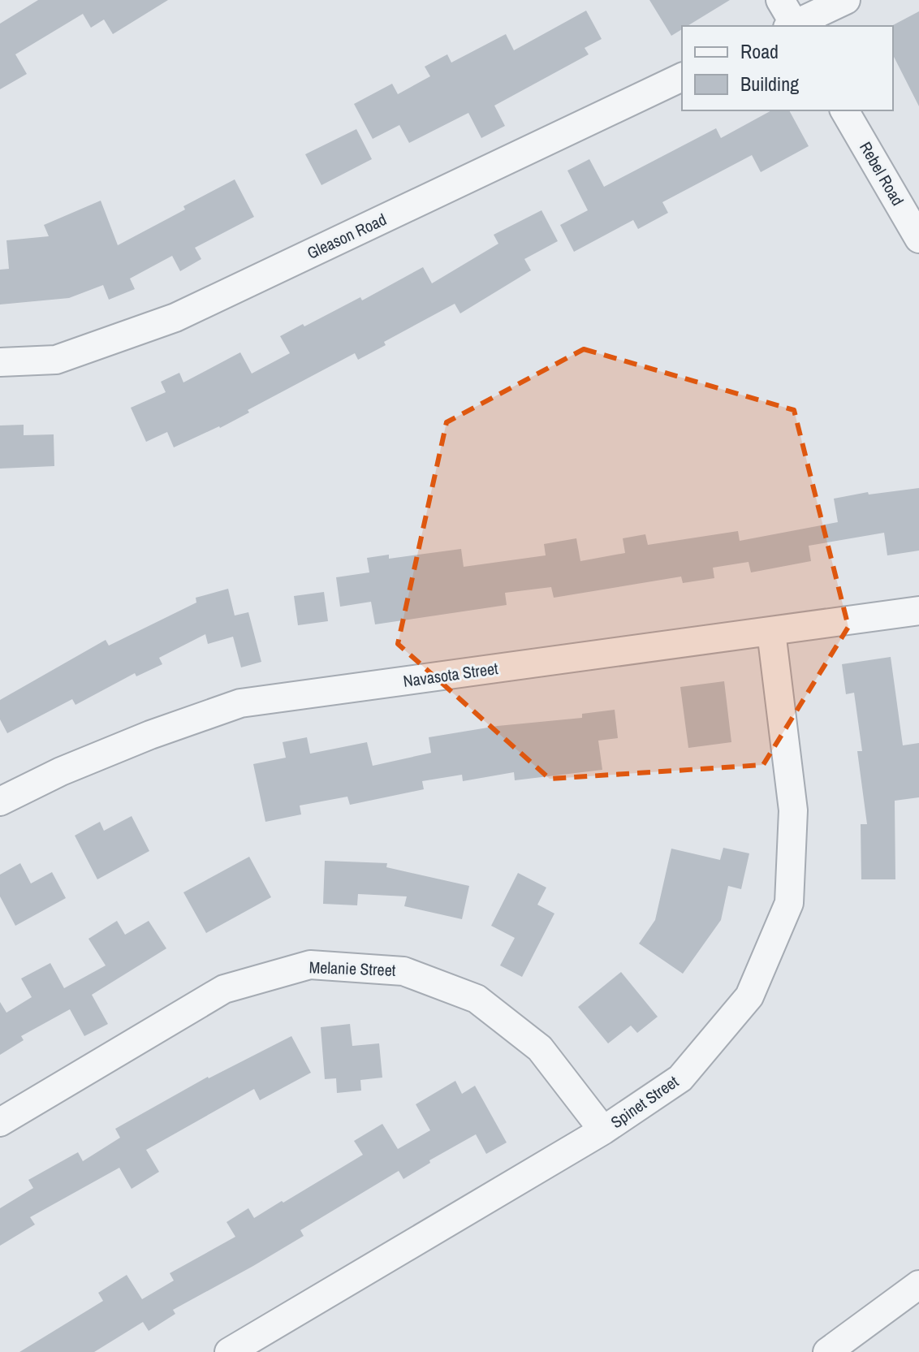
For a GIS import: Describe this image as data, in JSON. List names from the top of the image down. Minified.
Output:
{"streets":{"street":["Rebel Road","Gleason Road","Navasota Street","Melanie Street","Spinet Street"]},"crossings":[["Navasota Street","Spinet Street"],["Melanie Street","Spinet Street"]],"legend":["Road","Building"]}
